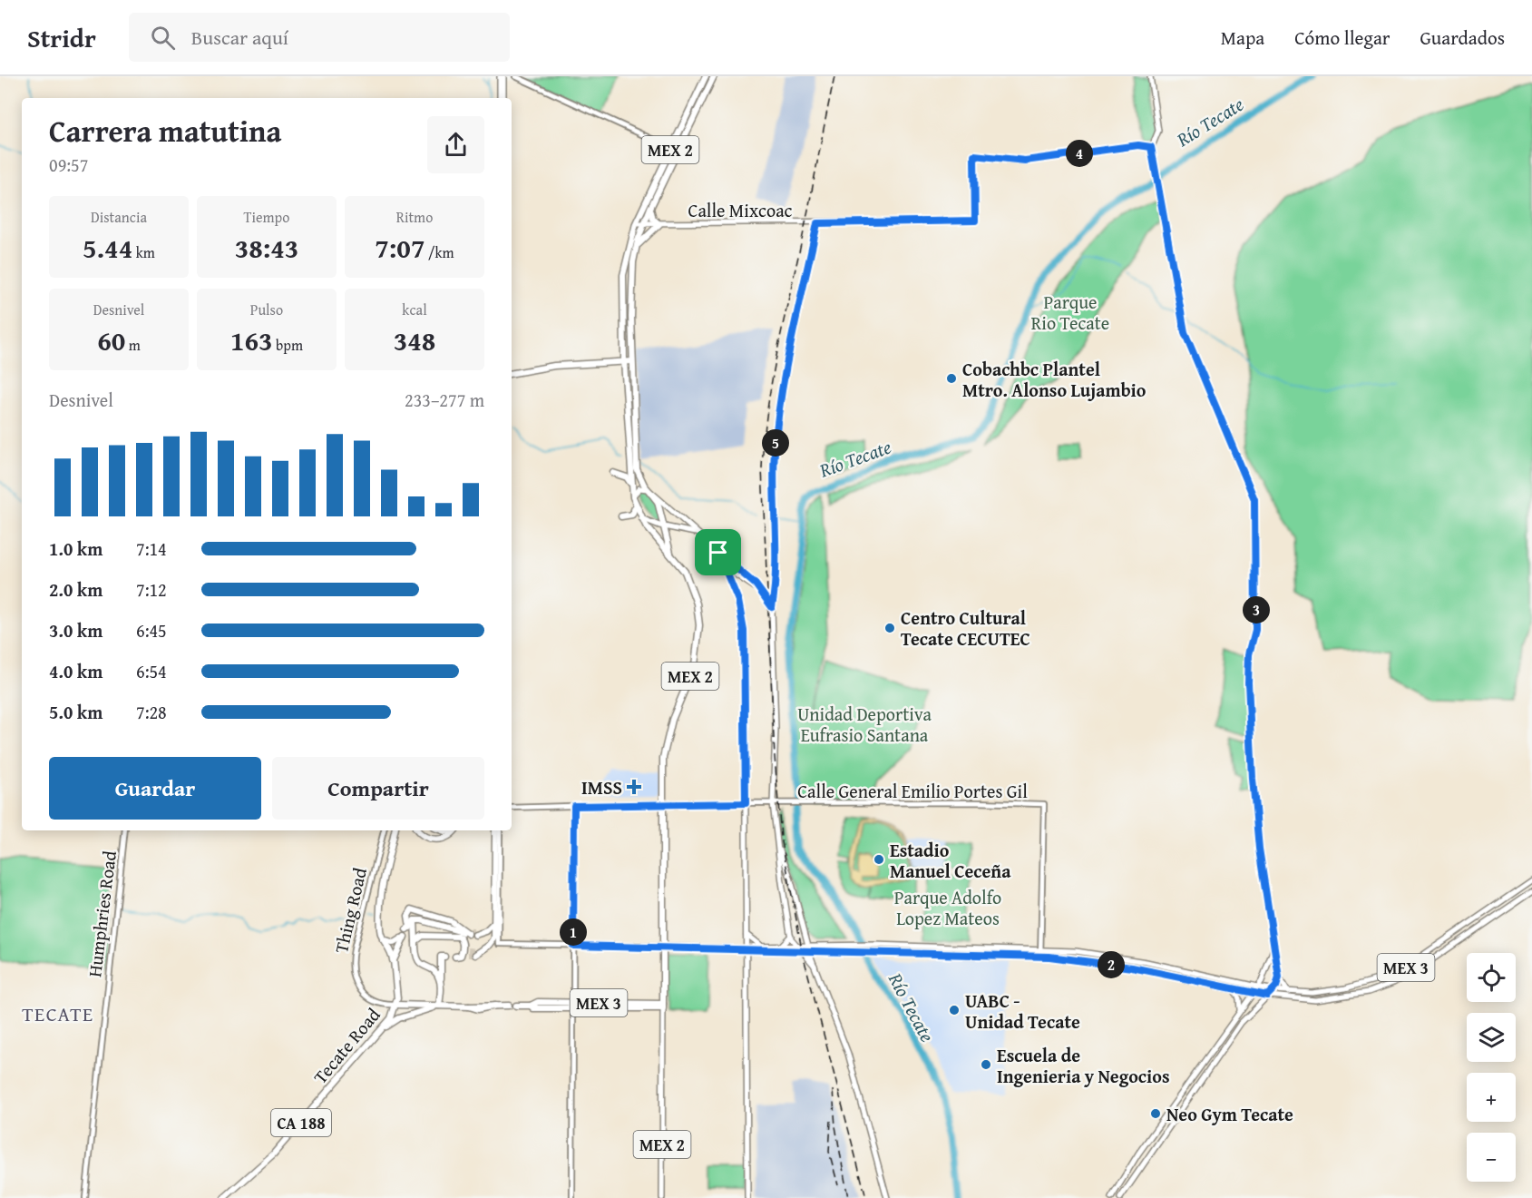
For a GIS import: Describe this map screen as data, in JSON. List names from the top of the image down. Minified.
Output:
{"streets":{"highway":["MEX 2","MEX 3","Tecate Road","CA 188"],"main road":["Calle Mixcoac"],"street":["Calle General Emilio Portes Gil","Thing Road","Humphries Road"]},"crossings":[["MEX 2","Calle Mixcoac"],["MEX 2","Calle General Emilio Portes Gil"],["MEX 2","MEX 3"],["Calle General Emilio Portes Gil","MEX 3"],["Thing Road","Tecate Road"],["Tecate Road","CA 188"]],"districts":["TECATE"],"water":["Río Tecate"],"parks":["Parque Rio Tecate","Unidad Deportiva Eufrasio Santana","Parque Adolfo Lopez Mateos"],"places":{"other":["Cobachbc Plantel Mtro. Alonso Lujambio","Centro Cultural Tecate CECUTEC","Estadio Manuel Ceceña","UABC - Unidad Tecate","Escuela de Ingenieria y Negocios","Neo Gym Tecate"],"health":["IMSS"]},"page":{"header":"Stridr","search":"Buscar aquí","nav":["Mapa","Cómo llegar","Guardados"],"heading":["Carrera matutina","09:57"],"pins":["4","5","3","1","2"],"stats":[["Distancia","5.44 km"],["Tiempo","38:43"],["Ritmo","7:07 /km"],["Desnivel","60 m"],["Pulso","163 bpm"],["kcal","348"]],"chart":["Desnivel","233–277 m"],"list":[{"name":"1.0 km","note":"7:14"},{"name":"2.0 km","note":"7:12"},{"name":"3.0 km","note":"6:45"},{"name":"4.0 km","note":"6:54"},{"name":"5.0 km","note":"7:28"}],"buttons":["Guardar","Compartir"],"map_buttons":["+","−"]}}
